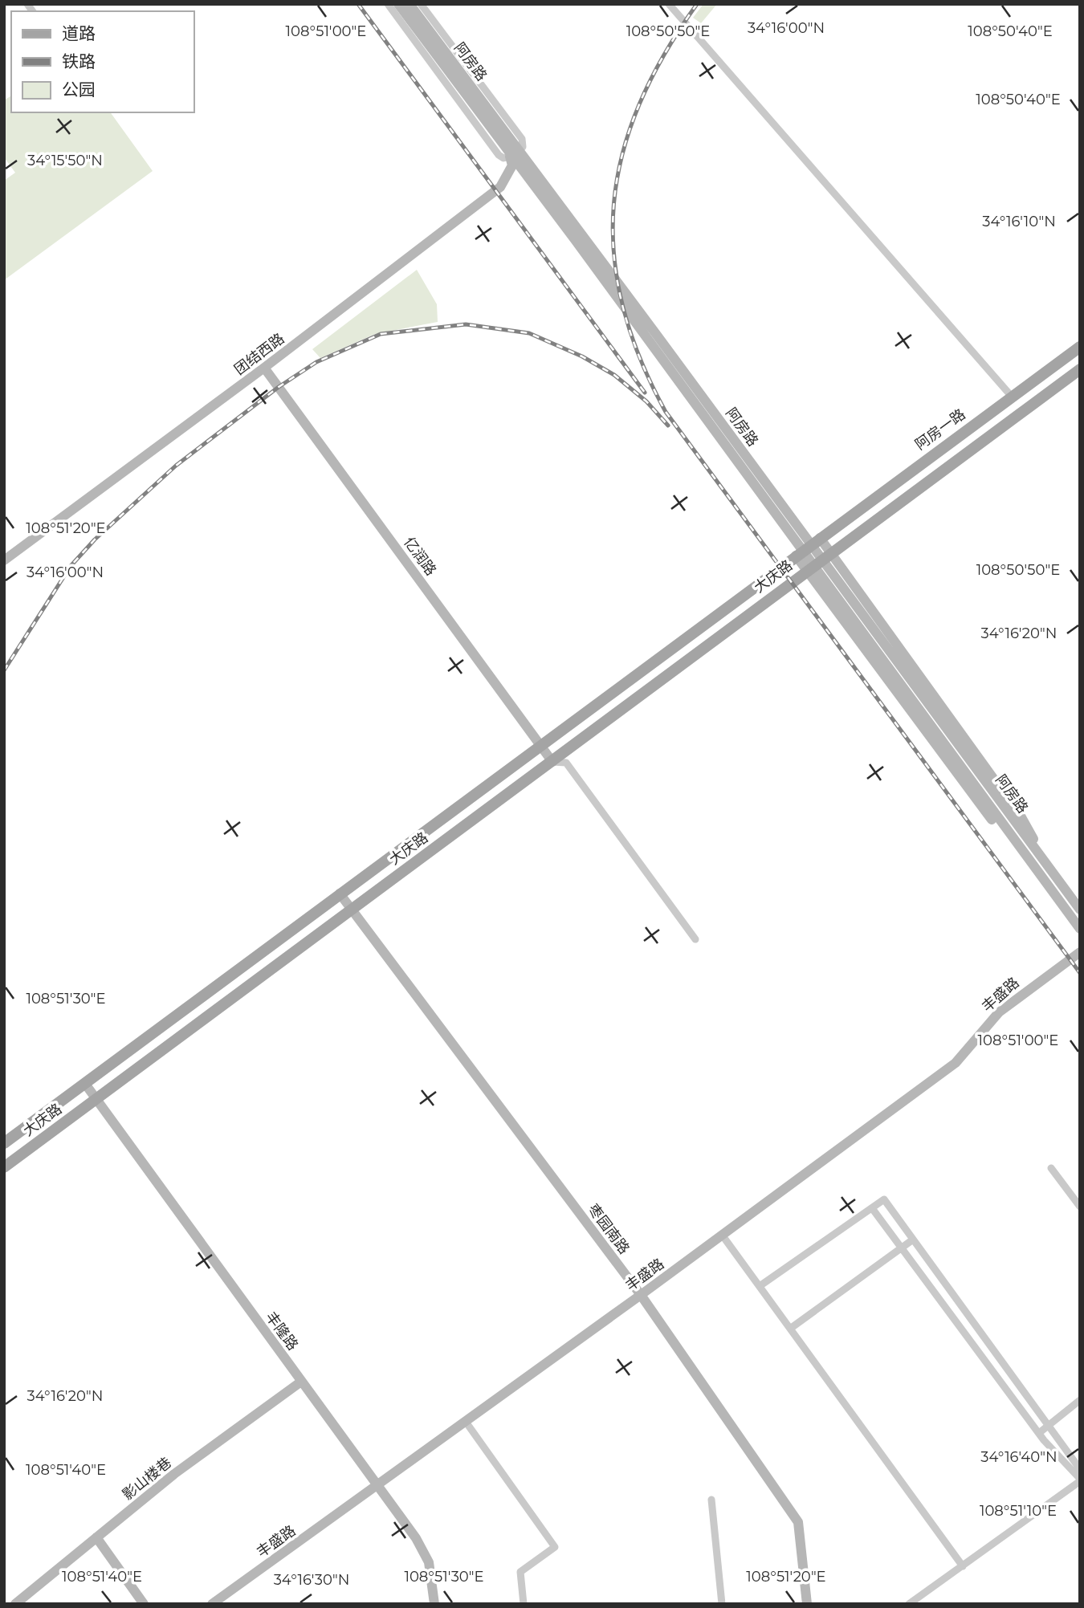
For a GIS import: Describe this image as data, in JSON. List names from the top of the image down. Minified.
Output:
{"streets":{"main road":["阿房一路","大庆路"],"street":["阿房路","团结西路","亿润路","丰盛路","枣园南路","丰隆路","影山楼巷"]},"crossings":[["阿房路","阿房一路"],["阿房路","大庆路"],["团结西路","亿润路"],["阿房一路","大庆路"],["亿润路","大庆路"],["大庆路","枣园南路"],["大庆路","丰隆路"],["丰盛路","枣园南路"],["丰盛路","丰隆路"],["丰隆路","影山楼巷"]],"legend":["道路","铁路","公园"],"coordinates":["34°16'00\"N","108°51'00\"E","108°50'50\"E","108°50'40\"E","34°15'50\"N","34°16'10\"N","108°51'20\"E","34°16'20\"N","108°51'30\"E","34°16'40\"N","108°51'40\"E","108°51'10\"E","34°16'30\"N"]}
